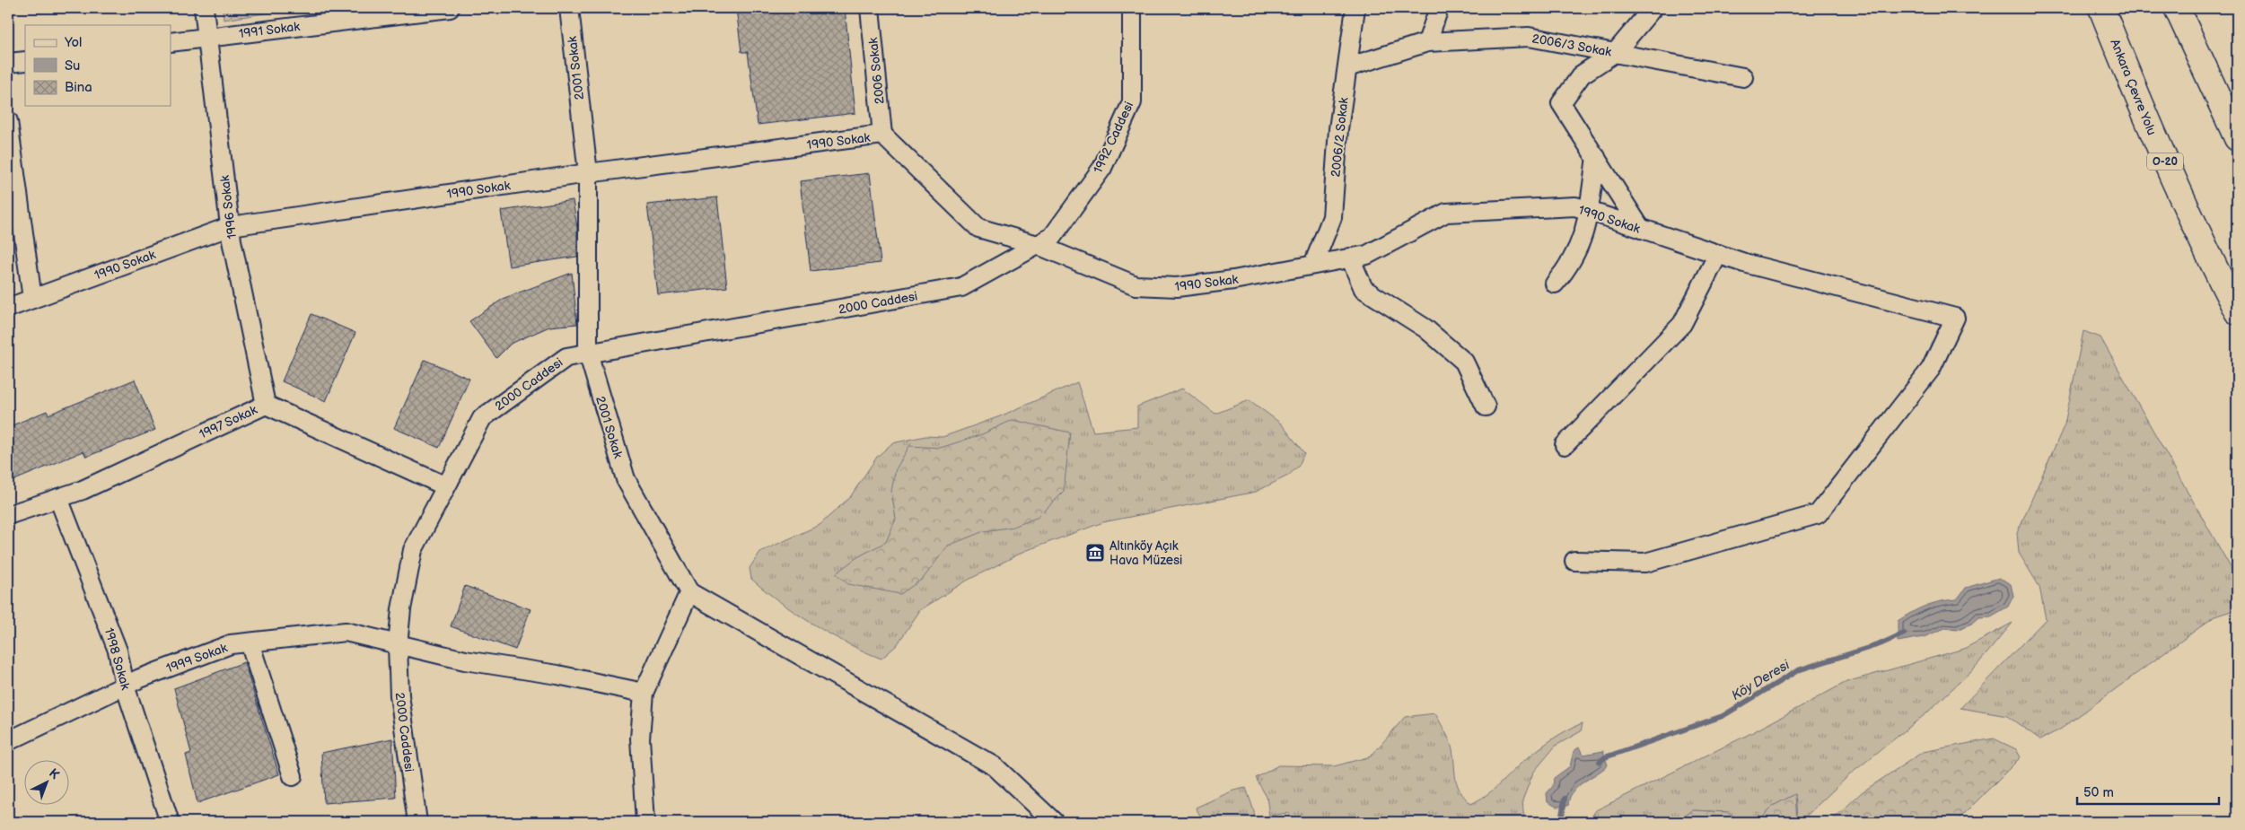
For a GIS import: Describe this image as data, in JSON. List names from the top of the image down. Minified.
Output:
{"streets":{"highway":["Ankara Çevre Yolu","O-20"],"street":["1991 Sokak","2006/3 Sokak","2001 Sokak","2006 Sokak","1992 Caddesi","2006/2 Sokak","1990 Sokak","1996 Sokak","2000 Caddesi","1997 Sokak","1999 Sokak","1998 Sokak"]},"crossings":[["1991 Sokak","1996 Sokak"],["2006/3 Sokak","2006/2 Sokak"],["2001 Sokak","1990 Sokak"],["2001 Sokak","2000 Caddesi"],["2006 Sokak","1990 Sokak"],["1992 Caddesi","1990 Sokak"],["1992 Caddesi","2000 Caddesi"],["2006/2 Sokak","1990 Sokak"],["1990 Sokak","1996 Sokak"],["1990 Sokak","2000 Caddesi"],["1996 Sokak","1997 Sokak"],["2000 Caddesi","1997 Sokak"],["2000 Caddesi","1999 Sokak"],["1997 Sokak","1998 Sokak"],["1999 Sokak","1998 Sokak"]],"water":["Köy Deresi"],"places":{"museum":["Altınköy Açık Hava Müzesi"]},"legend":["Yol","Su","Bina"],"scale_bar":"50 m","north":"top right"}
